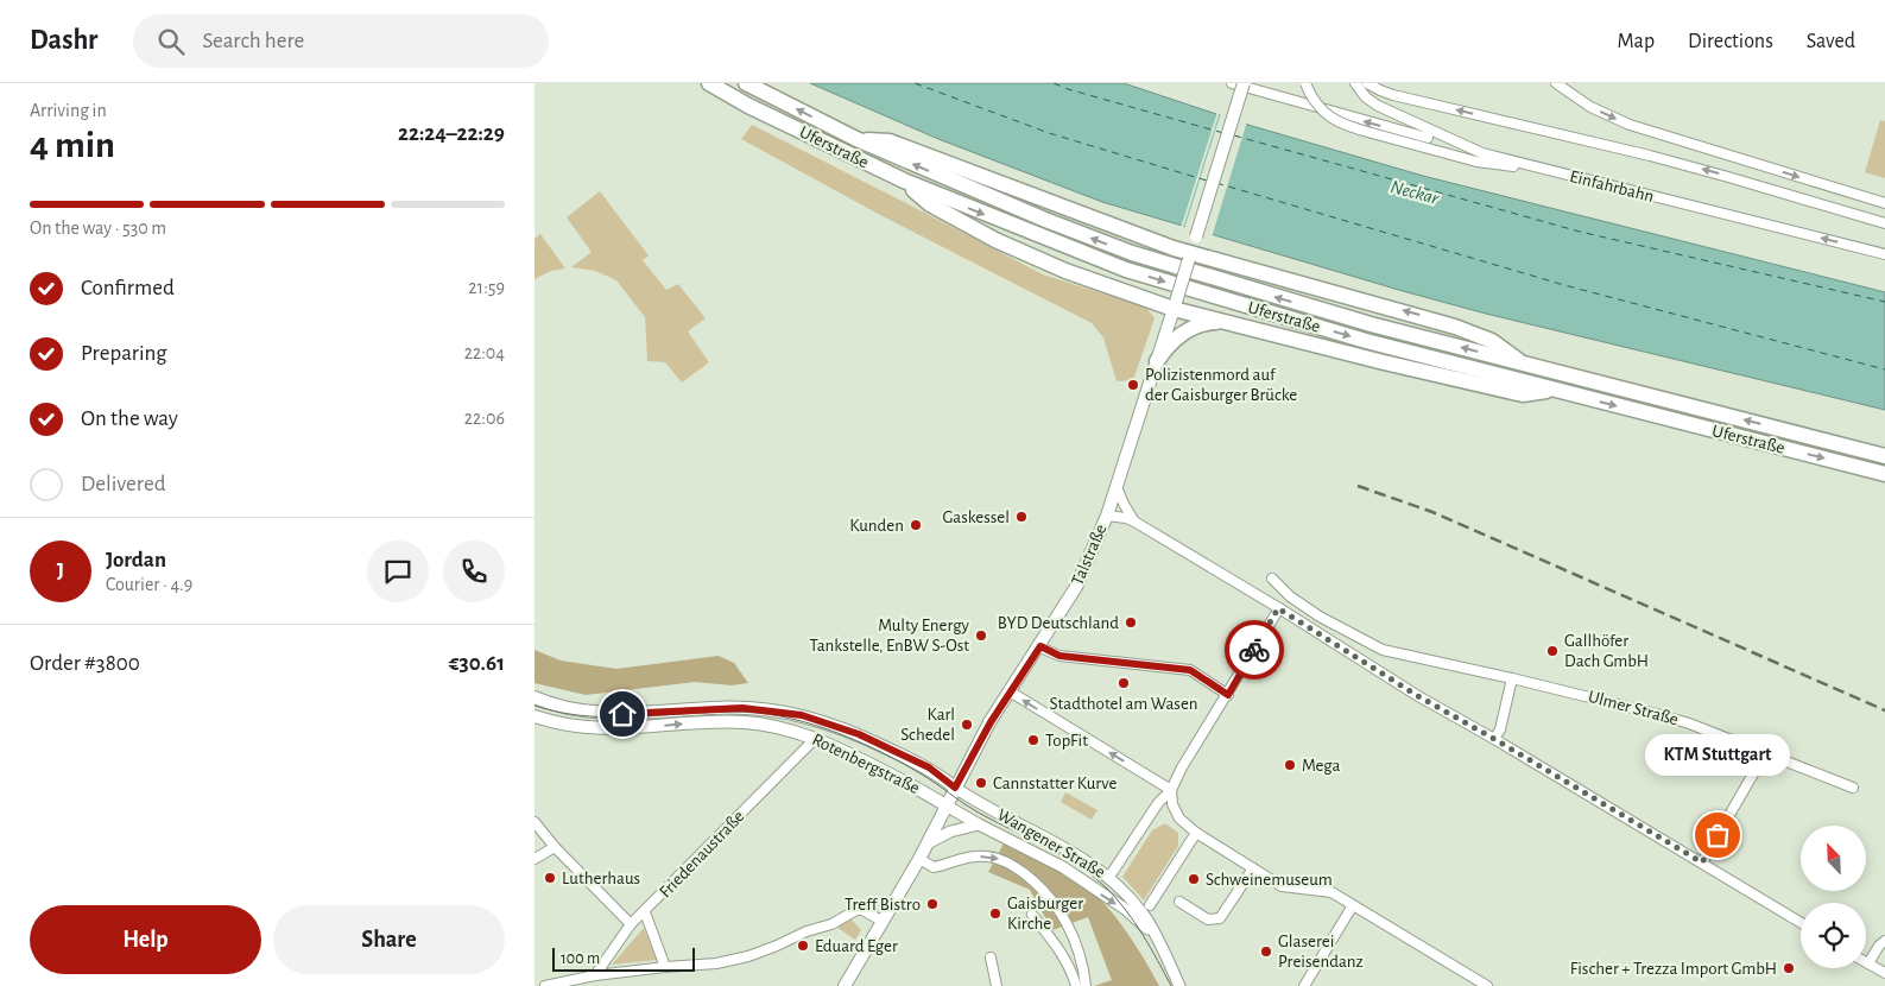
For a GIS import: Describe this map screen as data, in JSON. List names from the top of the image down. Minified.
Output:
{"streets":{"highway":["Uferstraße"],"main road":["Talstraße","Rotenbergstraße"],"street":["Einfahrbahn","Ulmer Straße","Wangener Straße","Friedenaustraße"]},"crossings":[["Talstraße","Rotenbergstraße"],["Talstraße","Wangener Straße"],["Rotenbergstraße","Wangener Straße"],["Rotenbergstraße","Friedenaustraße"]],"water":["Neckar"],"places":["Polizistenmord auf der Gaisburger Brücke","Gaskessel","Kunden","BYD Deutschland","Multy Energy Tankstelle, EnBW S-Ost","Gallhöfer Dach GmbH","Stadthotel am Wasen","Karl Schedel","TopFit","Mega","Cannstatter Kurve","KTM Stuttgart","Lutherhaus","Schweinemuseum","Treff Bistro","Gaisburger Kirche","Eduard Eger","Glaserei Preisendanz","Fischer + Trezza Import GmbH"],"scale_bar":"100 m","north":"top left","page":{"header":"Dashr","search":"Search here","nav":["Map","Directions","Saved"],"heading":["4 min","Arriving in","22:24–22:29"],"panel":["Jordan","Courier · 4.9","Order #3800","€30.61"],"bar":"On the way · 530 m","list":[["Confirmed","21:59"],["Preparing","22:04"],["On the way","22:06"],"Delivered"],"round":"J","bubble":"KTM Stuttgart","buttons":["Help","Share"],"scale":"100 m"}}
